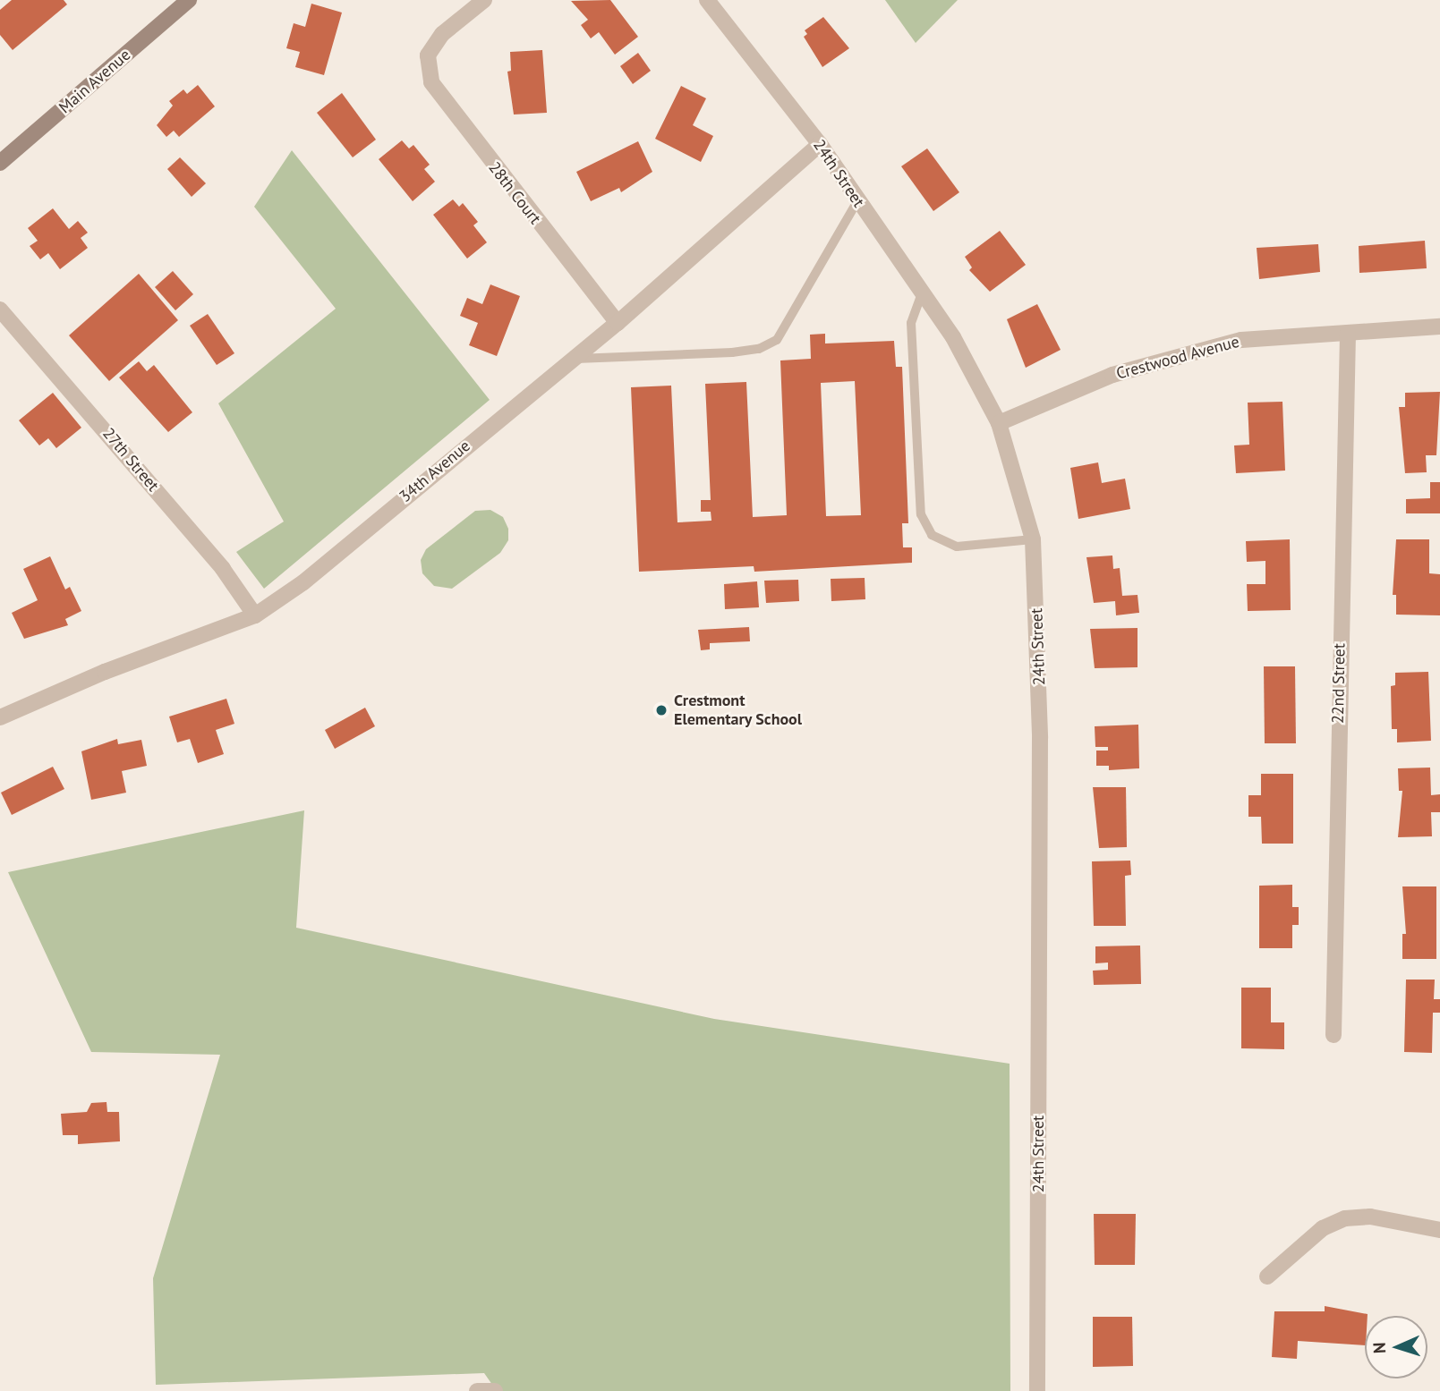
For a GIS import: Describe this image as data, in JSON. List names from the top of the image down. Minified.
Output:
{"streets":{"main road":["Main Avenue"],"street":["24th Street","28th Court","Crestwood Avenue","27th Street","34th Avenue","22nd Street"]},"crossings":[["24th Street","Crestwood Avenue"],["24th Street","34th Avenue"],["28th Court","34th Avenue"],["Crestwood Avenue","22nd Street"],["27th Street","34th Avenue"]],"places":["Crestmont Elementary School"],"north":"left"}
